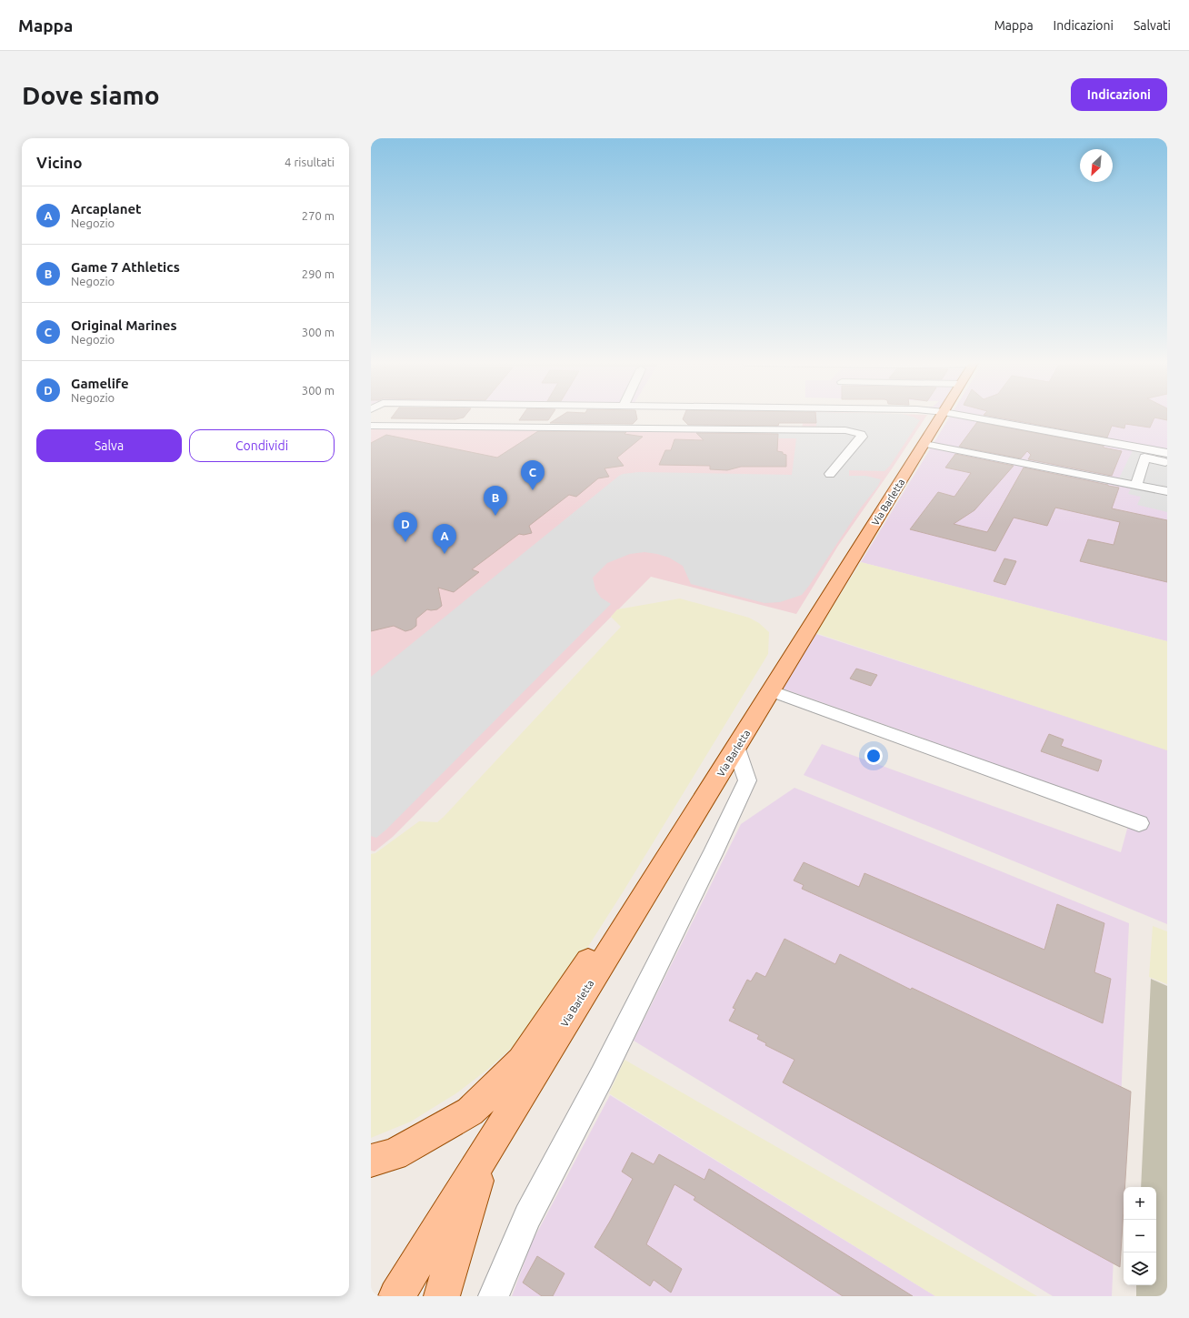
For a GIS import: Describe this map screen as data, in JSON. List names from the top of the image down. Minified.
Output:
{"streets":{"main road":["Via Barletta"]},"north":"bottom left","page":{"header":"Mappa","nav":["Mappa","Indicazioni","Salvati"],"buttons":["Indicazioni",["Salva","Condividi"]],"title":"Dove siamo","heading":["Vicino","4 risultati"],"list":[{"mark":"A","name":"Arcaplanet","note":"Negozio","value":"270 m"},{"mark":"B","name":"Game 7 Athletics","note":"Negozio","value":"290 m"},{"mark":"C","name":"Original Marines","note":"Negozio","value":"300 m"},{"mark":"D","name":"Gamelife","note":"Negozio","value":"300 m"}],"pins":["C","B","D","A"],"map_buttons":["+","−"]}}
